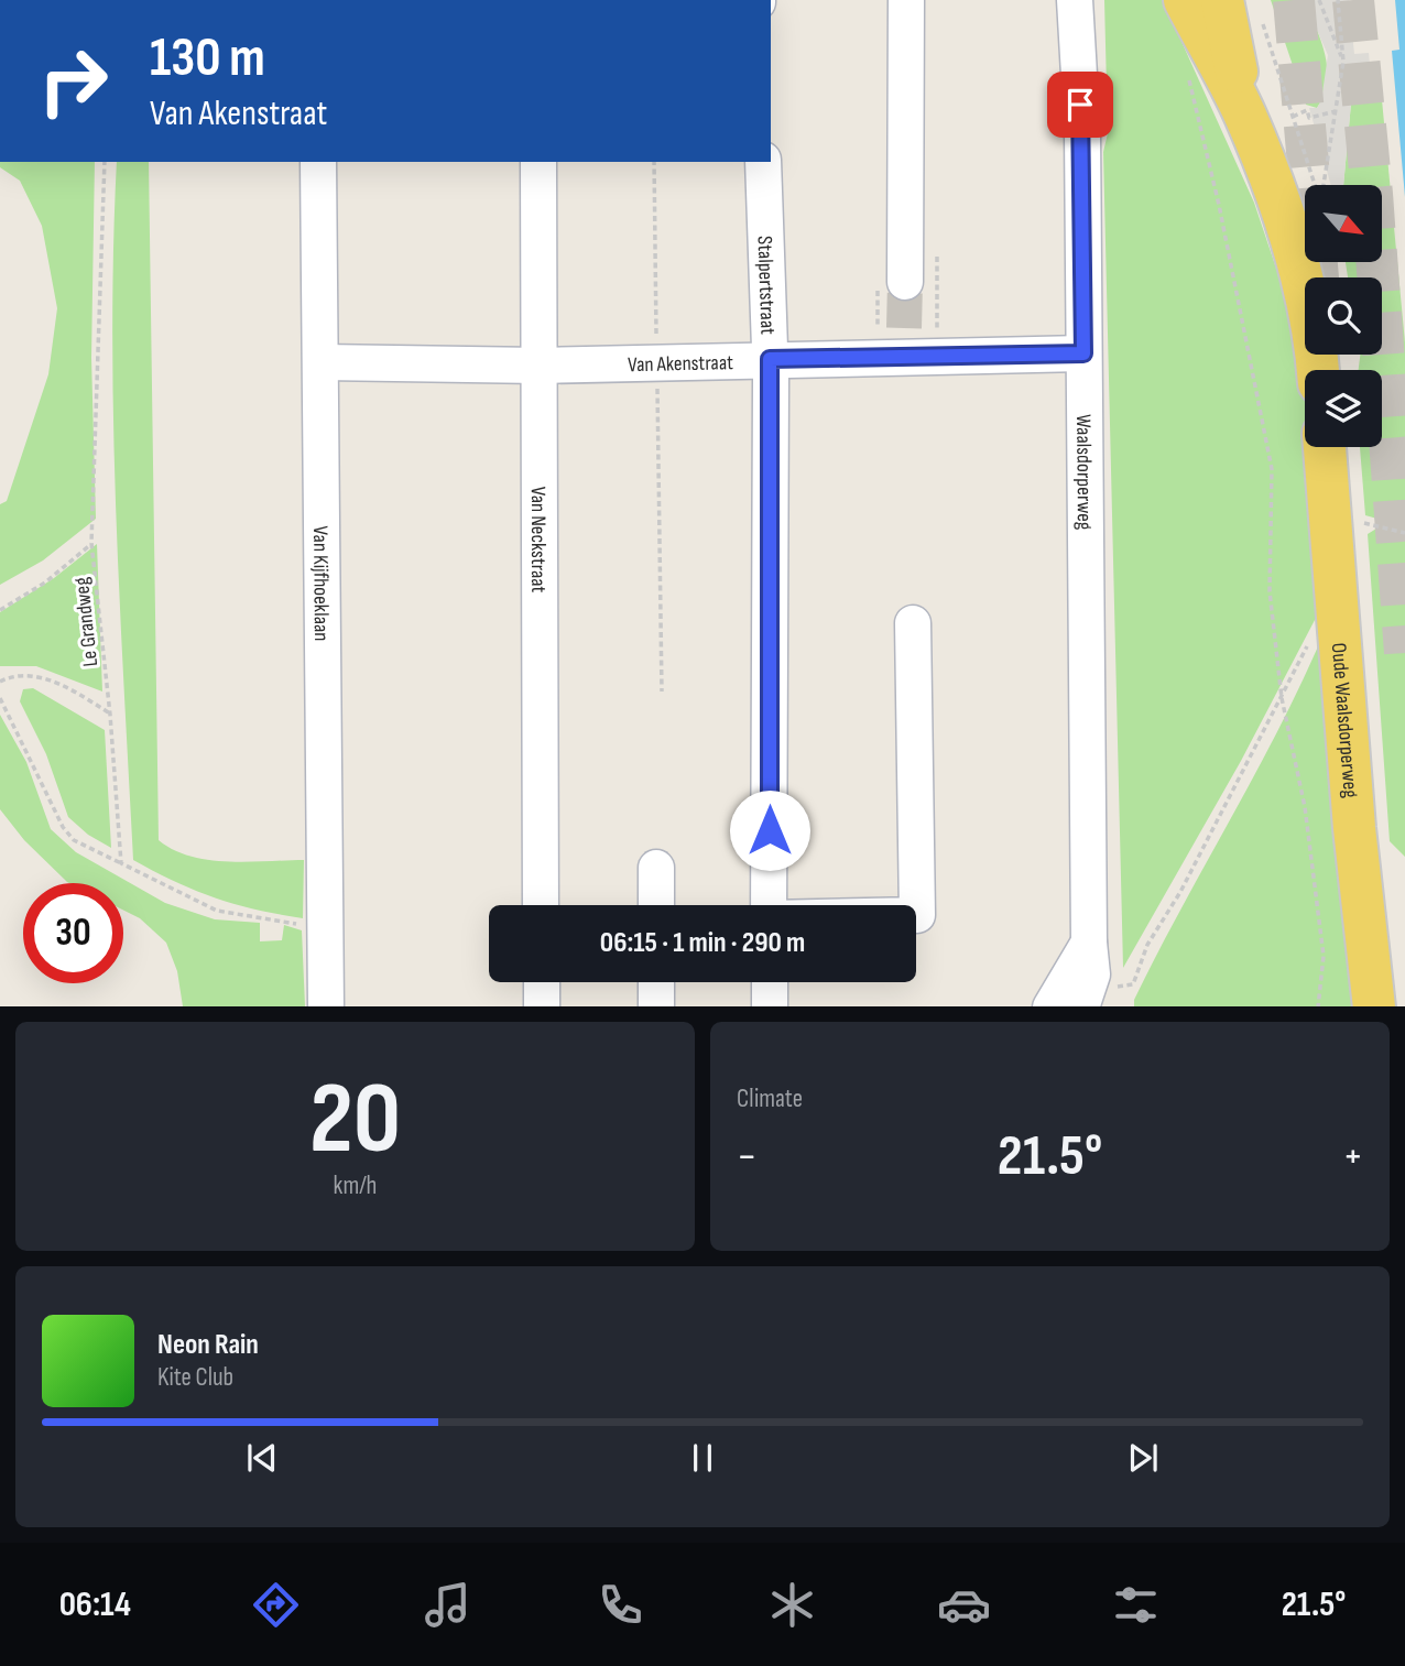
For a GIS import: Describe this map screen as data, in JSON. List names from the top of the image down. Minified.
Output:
{"streets":{"main road":["Oude Waalsdorperweg"],"street":["Stalpertstraat","Van Akenstraat","Waalsdorperweg","Van Neckstraat","Van Kijfhoeklaan"],"path":["Le Grandweg"]},"crossings":[["Stalpertstraat","Van Akenstraat"],["Van Akenstraat","Waalsdorperweg"],["Van Akenstraat","Van Neckstraat"],["Van Akenstraat","Van Kijfhoeklaan"]],"north":"bottom right","page":{"turn":["130 m","Van Akenstraat"],"limit":"30","trip":"06:15 · 1 min · 290 m","tile":[["20","km/h"],"Climate"],"heat":["−","21.5°","+"],"song":["Neon Rain","Kite Club"],"tabs":["06:14","21.5°"]}}
